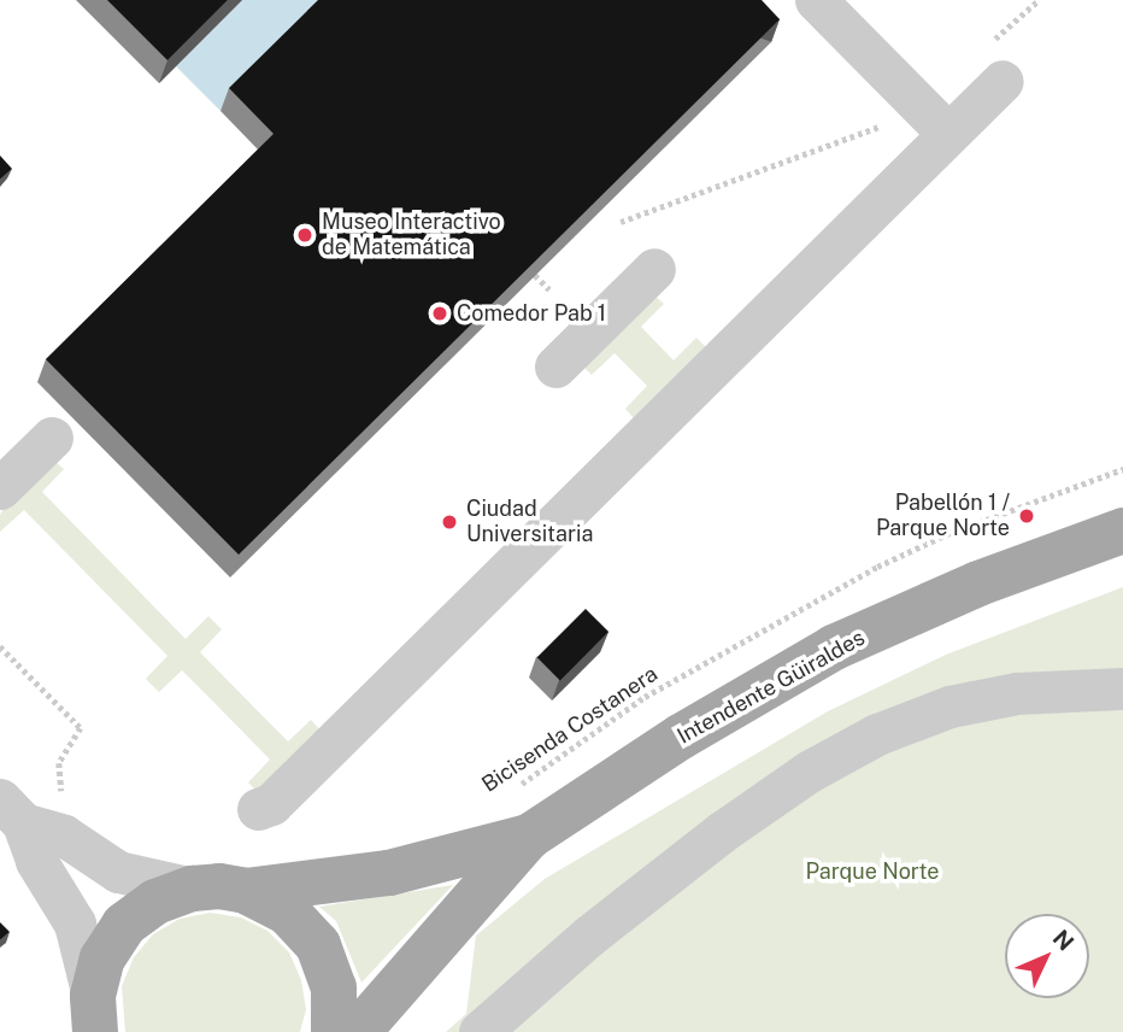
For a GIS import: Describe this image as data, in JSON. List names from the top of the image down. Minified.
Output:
{"streets":{"main road":["Intendente Güiraldes"],"path":["Bicisenda Costanera"]},"parks":["Parque Norte"],"places":["Museo Interactivo de Matemática","Comedor Pab 1","Pabellón 1 / Parque Norte","Ciudad Universitaria"],"north":"top right"}
